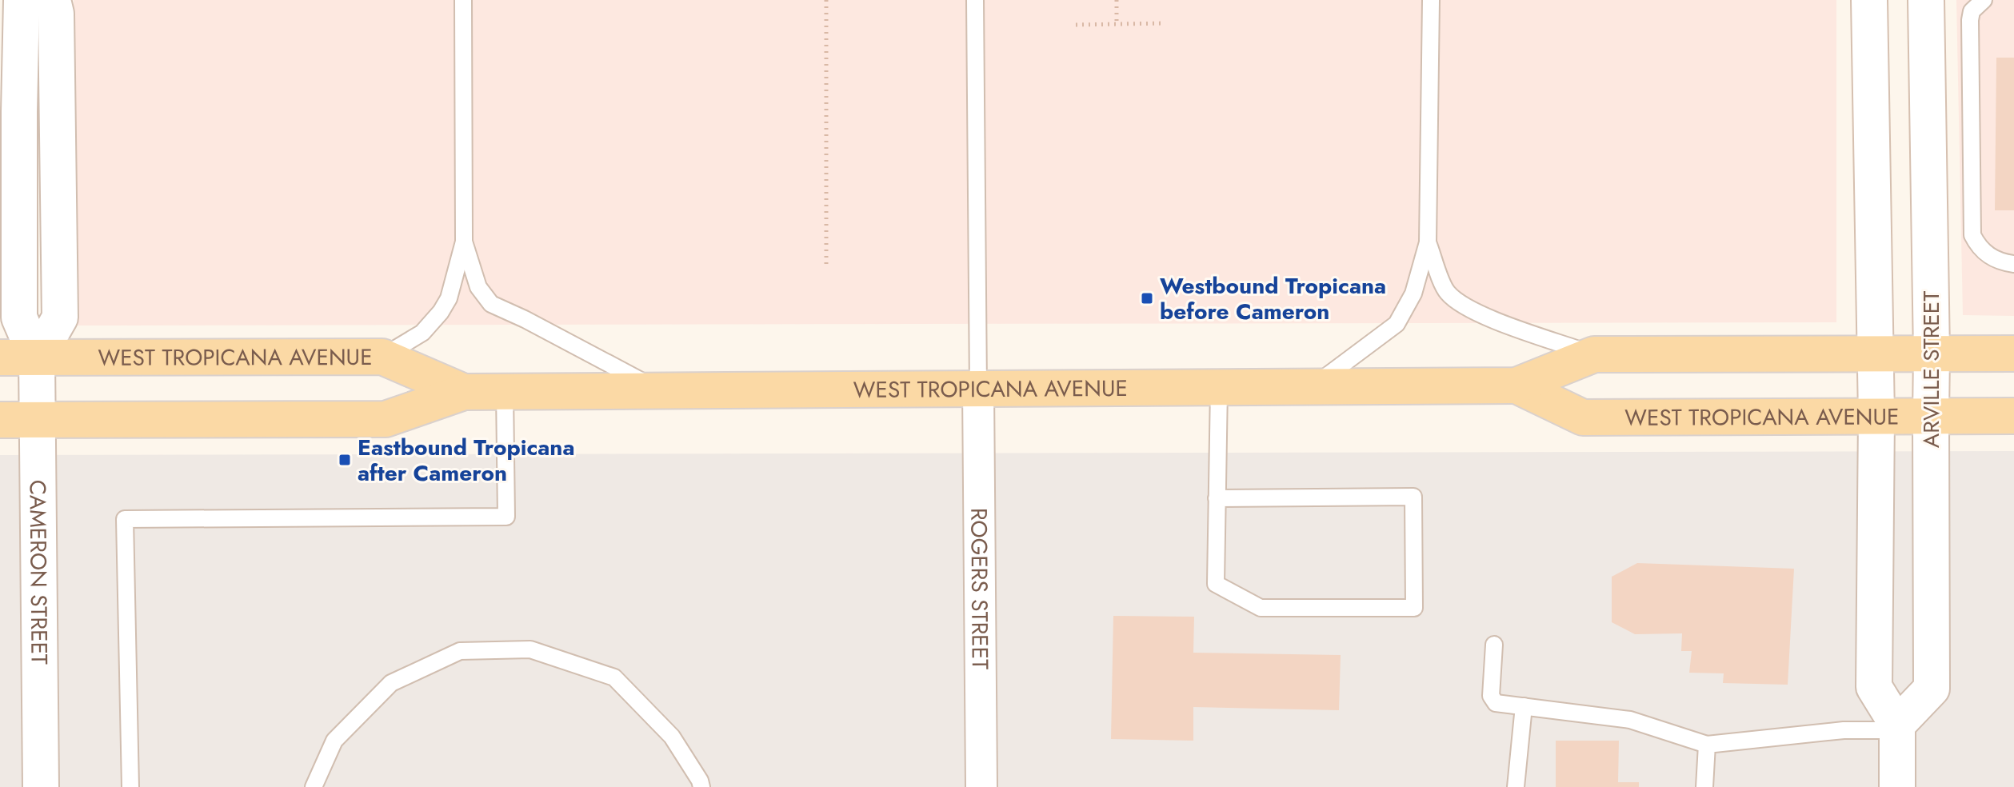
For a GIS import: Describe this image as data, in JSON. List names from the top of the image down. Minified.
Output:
{"streets":{"main road":["WEST TROPICANA AVENUE"],"street":["ARVILLE STREET","CAMERON STREET","ROGERS STREET"]},"crossings":[["WEST TROPICANA AVENUE","ARVILLE STREET"],["WEST TROPICANA AVENUE","CAMERON STREET"],["WEST TROPICANA AVENUE","ROGERS STREET"]],"places":{"transit":["Westbound Tropicana before Cameron","Eastbound Tropicana after Cameron"]}}
